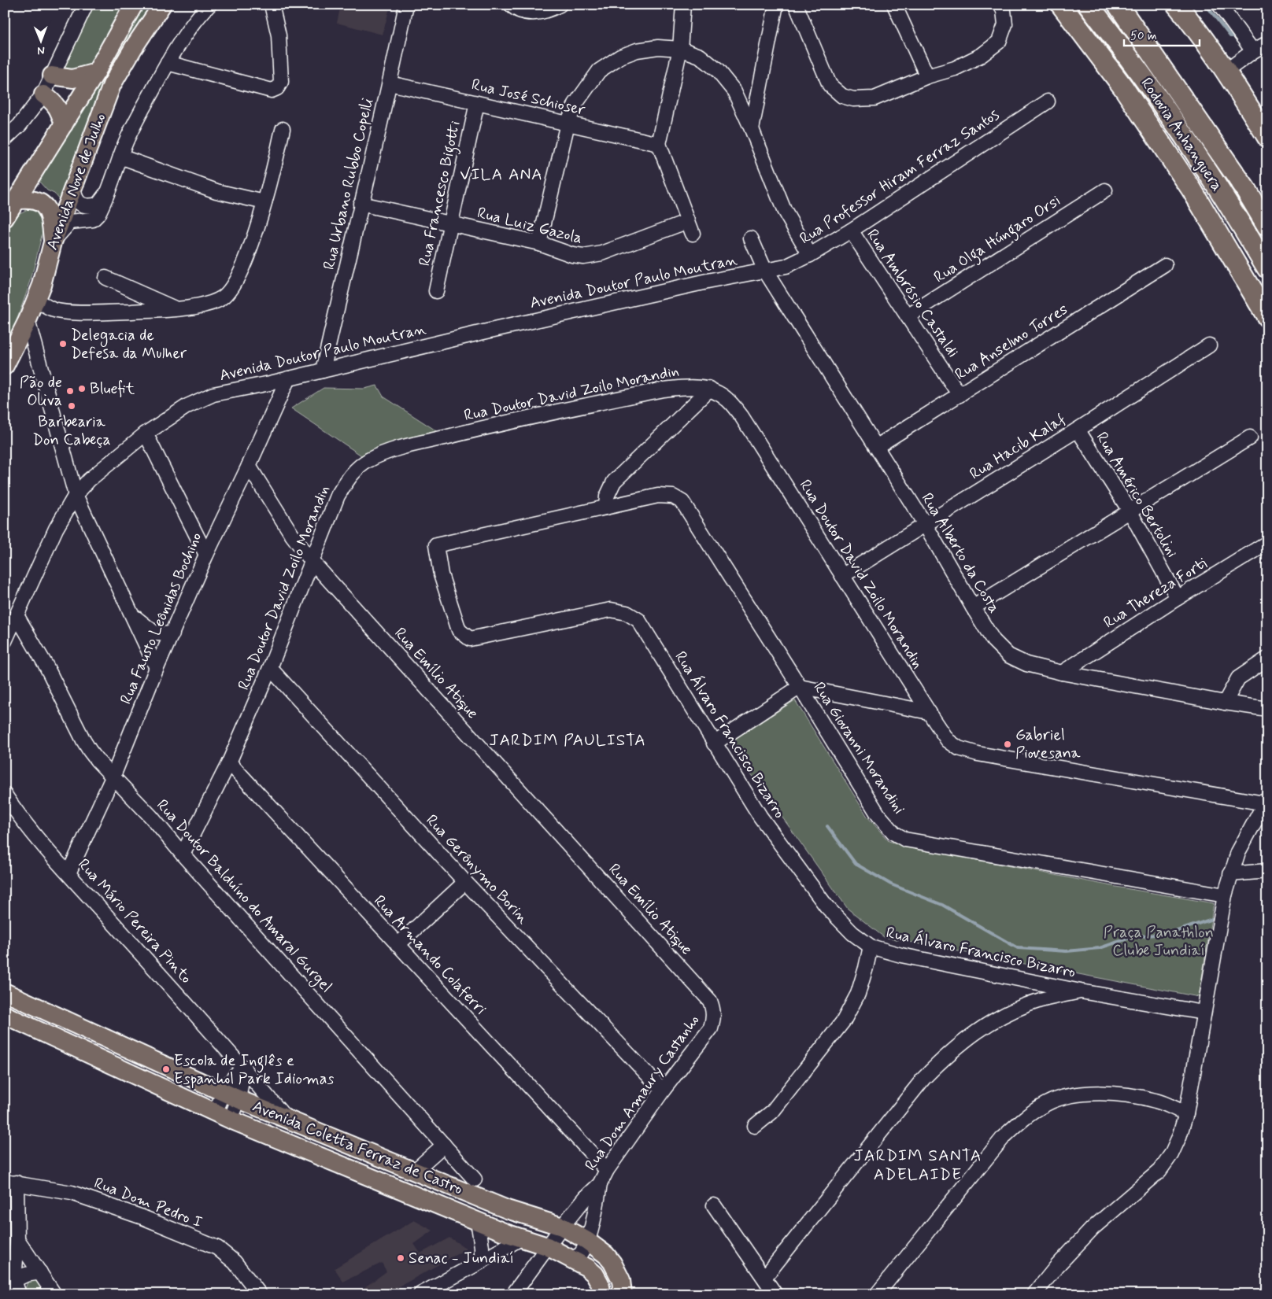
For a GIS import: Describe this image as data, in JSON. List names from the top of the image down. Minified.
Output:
{"streets":{"highway":["Rodovia Anhanguera"],"main road":["Avenida Nove de Julho","Avenida Coletta Ferraz de Castro"],"street":["Rua José Schioser","Rua Professor Hiram Ferraz Santos","Rua Urbano Rubbo Copelli","Rua Francesco Bigotti","Rua Luiz Gazola","Rua Olga Húngaro Orsi","Avenida Doutor Paulo Moutran","Rua Ambrósio Castaldi","Rua Anselmo Torres","Rua Doutor David Zoilo Morandin","Rua Hacib Kalaf","Rua Américo Bertolini","Rua Alberto da Costa","Rua Thereza Forti","Rua Fausto Leônidas Bochino","Rua Emílio Atique","Rua Álvaro Francisco Bizarro","Rua Giovanni Morandini","Rua Gerônymo Borin","Rua Doutor Balduíno do Amaral Gurgel","Rua Mário Pereira Pinto","Rua Armando Colaferri","Rua Dom Amaury Castanho","Rua Dom Pedro I"]},"crossings":[["Rua José Schioser","Rua Urbano Rubbo Copelli"],["Rua José Schioser","Rua Francesco Bigotti"],["Rua José Schioser","Rua Luiz Gazola"],["Rua Professor Hiram Ferraz Santos","Avenida Doutor Paulo Moutran"],["Rua Professor Hiram Ferraz Santos","Rua Ambrósio Castaldi"],["Rua Professor Hiram Ferraz Santos","Rua Alberto da Costa"],["Rua Urbano Rubbo Copelli","Rua Luiz Gazola"],["Rua Urbano Rubbo Copelli","Avenida Doutor Paulo Moutran"],["Rua Francesco Bigotti","Rua Luiz Gazola"],["Rua Olga Húngaro Orsi","Rua Ambrósio Castaldi"],["Avenida Doutor Paulo Moutran","Rua Alberto da Costa"],["Avenida Doutor Paulo Moutran","Rua Fausto Leônidas Bochino"],["Avenida Doutor Paulo Moutran","Rua Doutor Balduíno do Amaral Gurgel"],["Rua Ambrósio Castaldi","Rua Anselmo Torres"],["Rua Anselmo Torres","Rua Alberto da Costa"],["Rua Doutor David Zoilo Morandin","Rua Hacib Kalaf"],["Rua Doutor David Zoilo Morandin","Rua Emílio Atique"],["Rua Doutor David Zoilo Morandin","Rua Gerônymo Borin"],["Rua Doutor David Zoilo Morandin","Rua Doutor Balduíno do Amaral Gurgel"],["Rua Doutor David Zoilo Morandin","Rua Armando Colaferri"],["Rua Hacib Kalaf","Rua Américo Bertolini"],["Rua Hacib Kalaf","Rua Alberto da Costa"],["Rua Américo Bertolini","Rua Thereza Forti"],["Rua Alberto da Costa","Rua Thereza Forti"],["Rua Fausto Leônidas Bochino","Rua Emílio Atique"],["Rua Fausto Leônidas Bochino","Rua Doutor Balduíno do Amaral Gurgel"],["Rua Fausto Leônidas Bochino","Rua Mário Pereira Pinto"],["Rua Emílio Atique","Rua Dom Amaury Castanho"],["Rua Álvaro Francisco Bizarro","Rua Giovanni Morandini"],["Rua Gerônymo Borin","Rua Dom Amaury Castanho"],["Rua Mário Pereira Pinto","Avenida Coletta Ferraz de Castro"],["Rua Armando Colaferri","Rua Dom Amaury Castanho"],["Rua Dom Amaury Castanho","Avenida Coletta Ferraz de Castro"]],"districts":["VILA ANA","JARDIM PAULISTA","JARDIM SANTA ADELAIDE"],"parks":["Praça Panathlon Clube Jundiaí"],"places":["Delegacia de Defesa da Mulher","Bluefit","Pão de Oliva","Barbearia Don Cabeça","Gabriel Piovesana","Escola de Inglês e Espanhol Park Idiomas","Senac - Jundiaí"],"scale_bar":"50 m","north":"bottom"}
